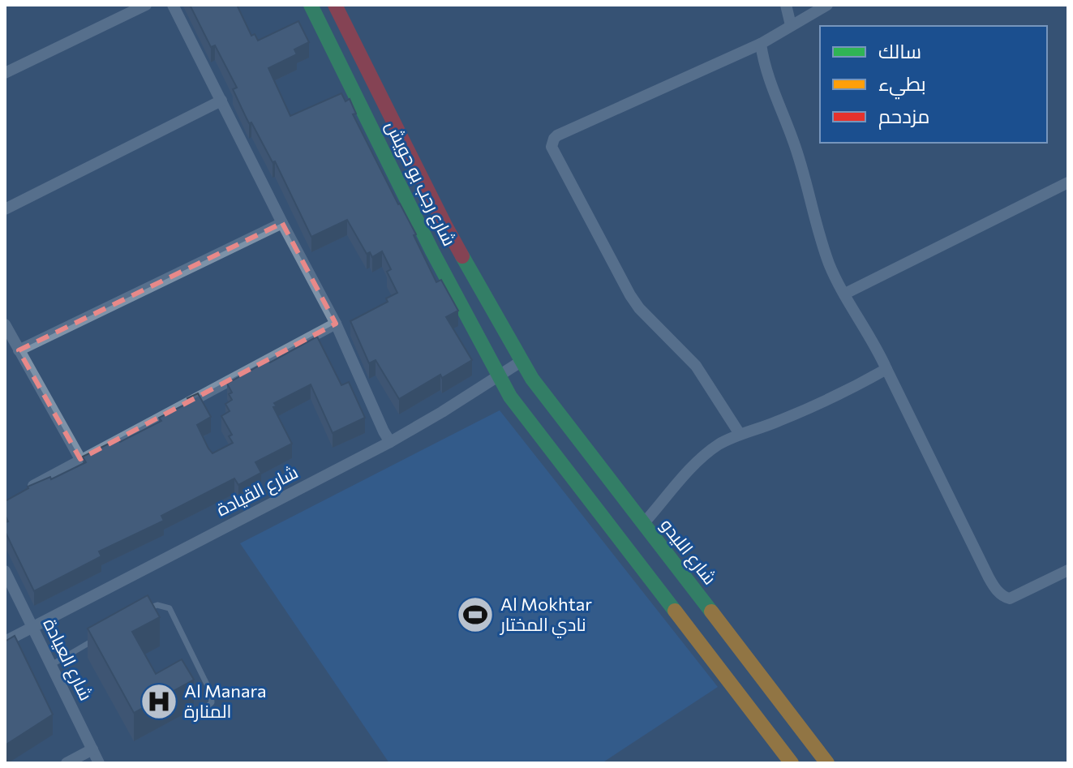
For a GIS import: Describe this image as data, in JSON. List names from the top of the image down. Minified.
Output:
{"streets":{"main road":["شارع رجب بو حويش","شارع الليدو"],"street":["شارع القيادة","شارع العيادة"]},"crossings":[["شارع رجب بو حويش","شارع القيادة"],["شارع رجب بو حويش","شارع الليدو"],["شارع القيادة","شارع الليدو"],["شارع القيادة","شارع العيادة"]],"places":{"sports":["Al Mokhtar نادي المختار"],"hospital":["Al Manara المنارة"]},"legend":["سالك","بطيء","مزدحم"]}
